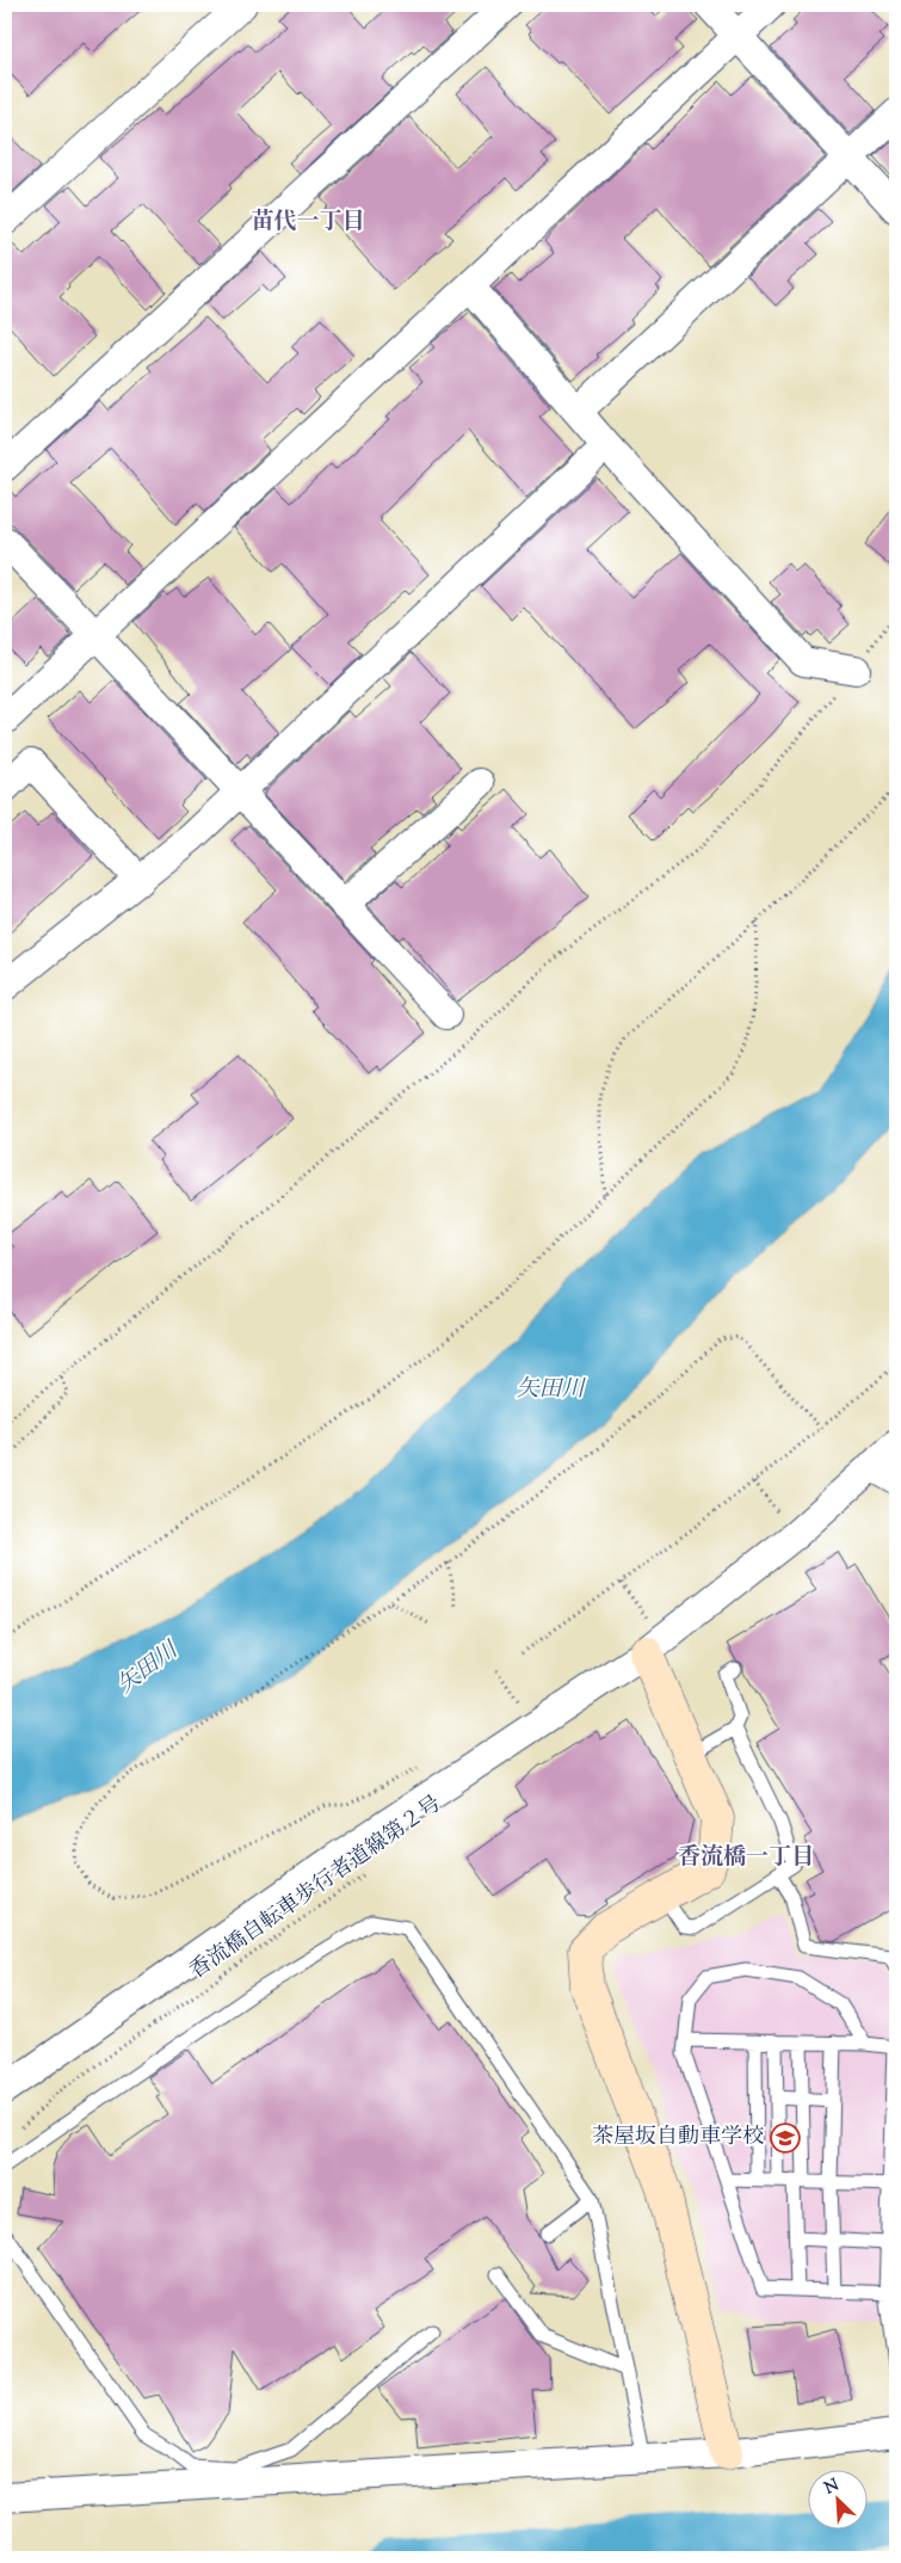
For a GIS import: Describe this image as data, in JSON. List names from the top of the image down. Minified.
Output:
{"streets":{"path":["香流橋自転車歩行者道線第２号"]},"districts":["苗代一丁目","香流橋一丁目"],"water":["矢田川"],"places":{"school or university":["茶屋坂自動車学校"]},"north":"top left"}
